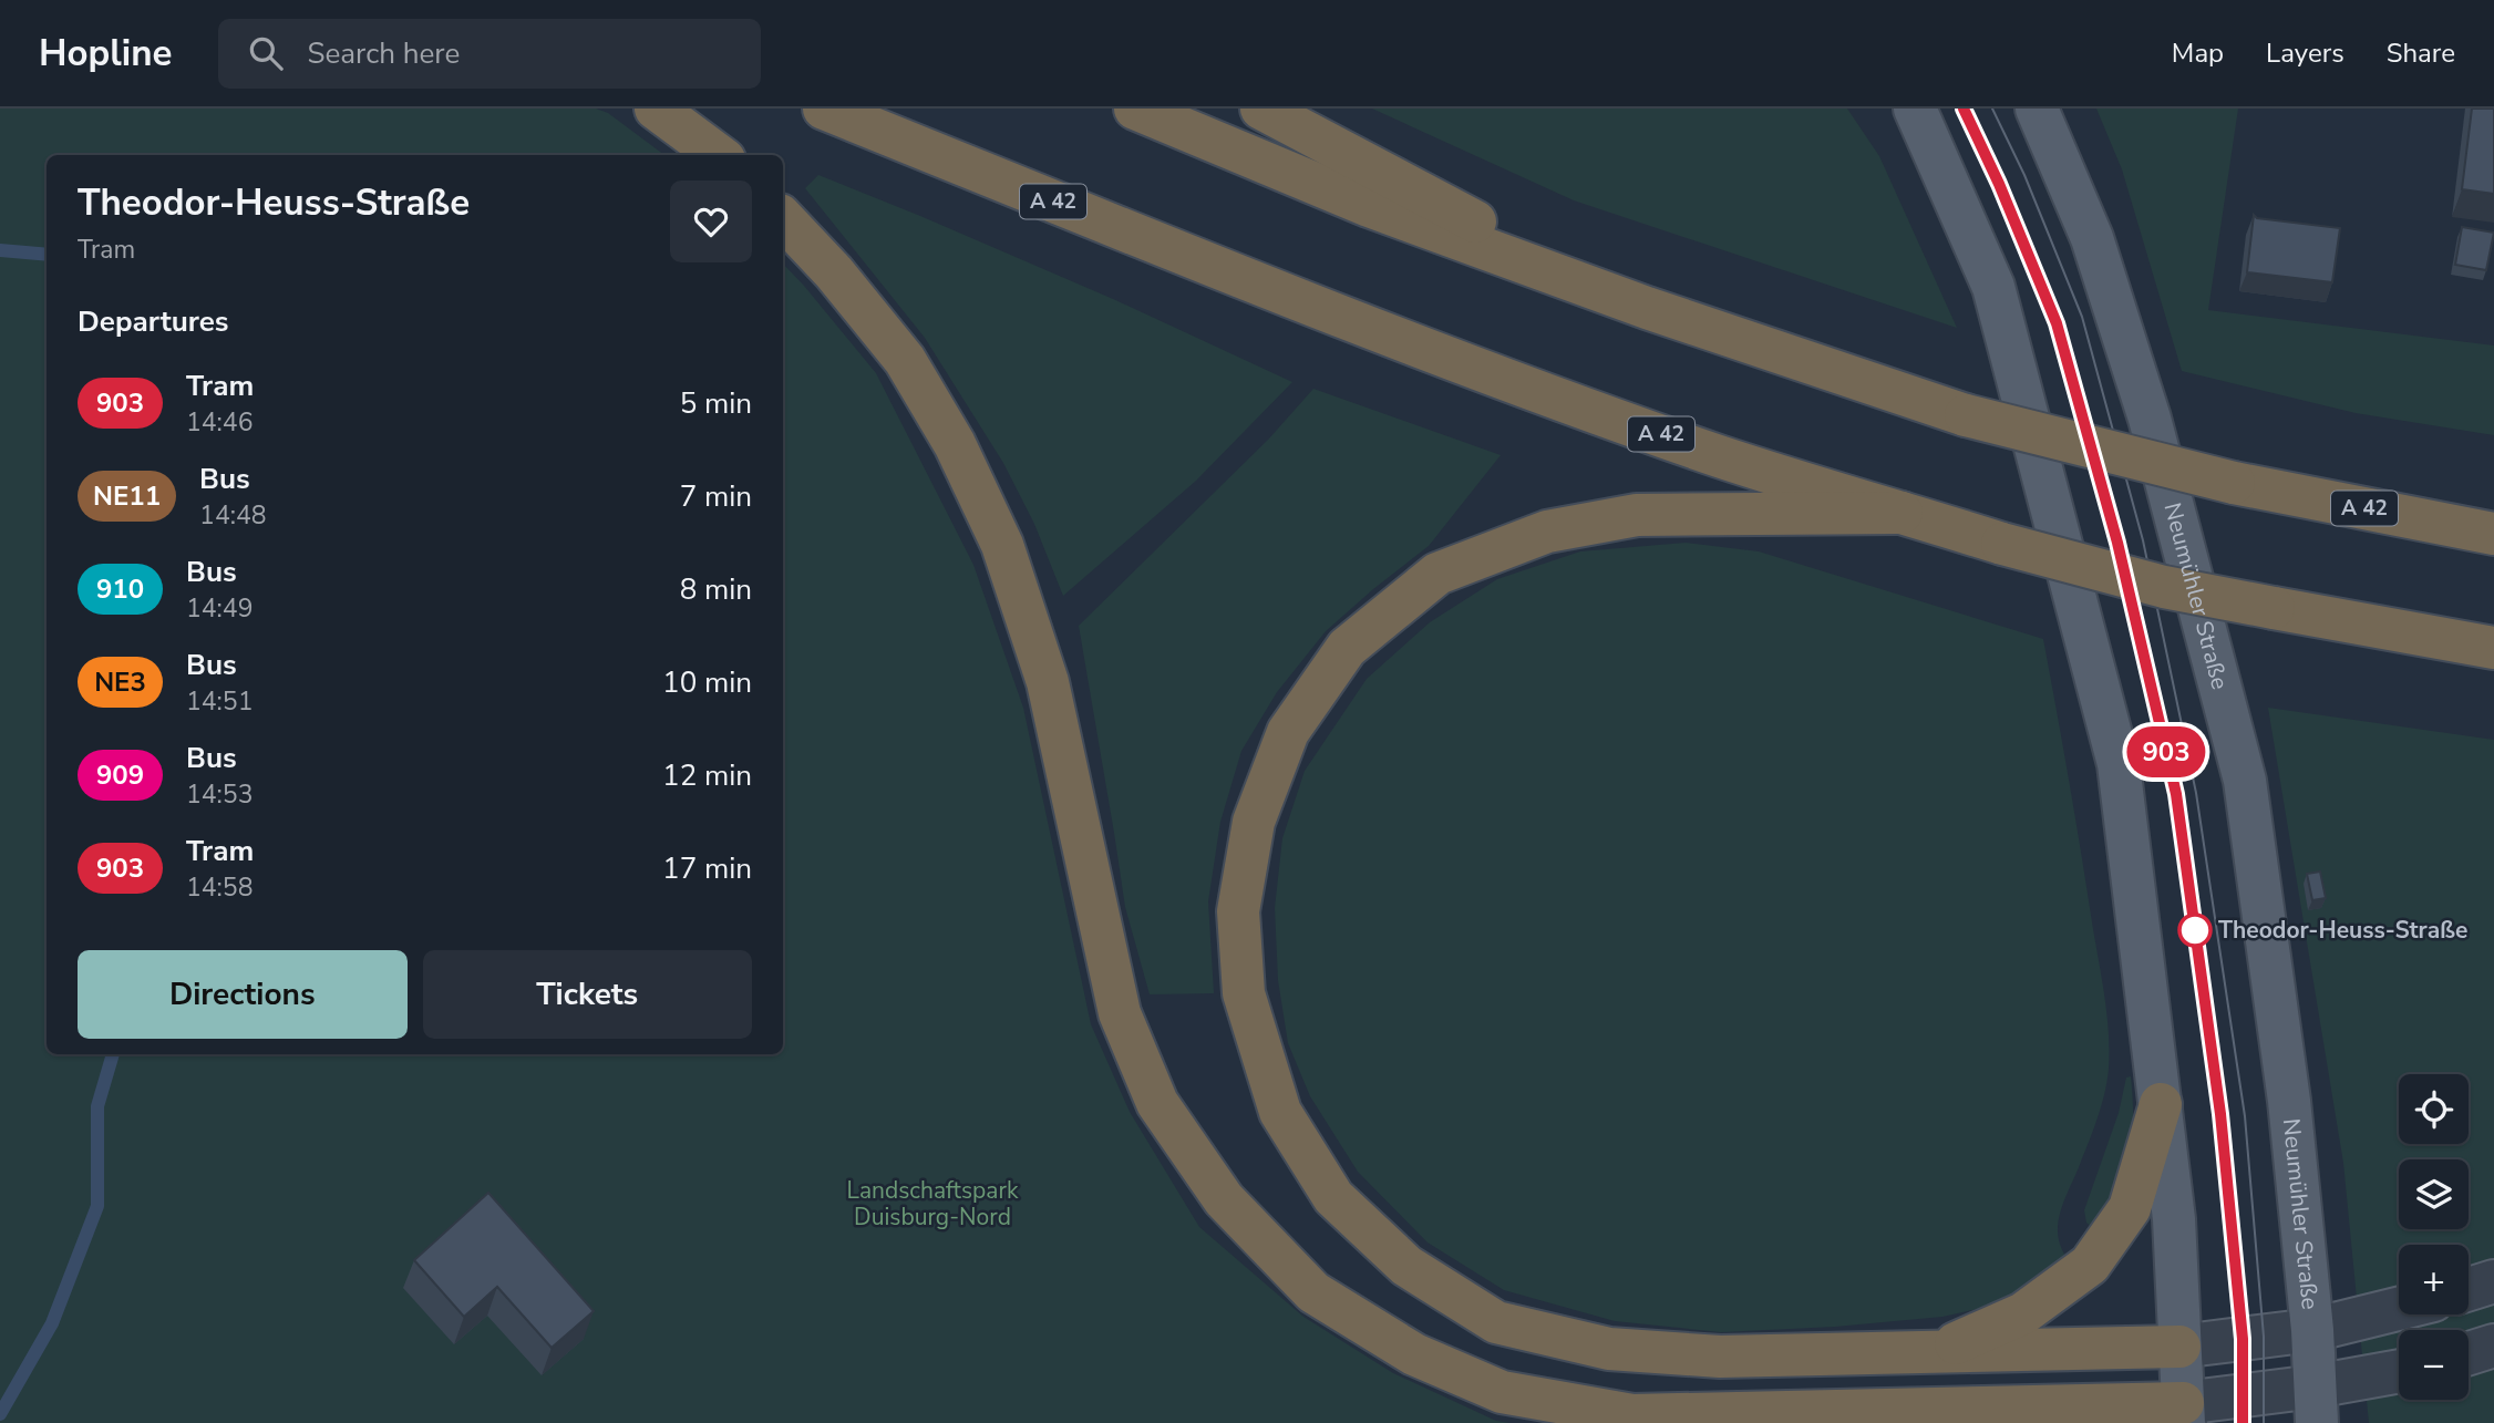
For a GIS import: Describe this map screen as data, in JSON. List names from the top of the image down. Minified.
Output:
{"streets":{"highway":["A 42"],"main road":["Neumühler Straße"]},"parks":["Landschaftspark Duisburg-Nord"],"places":["Theodor-Heuss-Straße"],"lines":["tram line 903"],"page":{"header":"Hopline","search":"Search here","nav":["Map","Layers","Share"],"on_map":"903","heading":[["Theodor-Heuss-Straße","Tram"],"Departures"],"list":[{"mark":"903","name":"Tram","note":"14:46","value":"5 min"},{"mark":"NE11","name":"Bus","note":"14:48","value":"7 min"},{"mark":"910","name":"Bus","note":"14:49","value":"8 min"},{"mark":"NE3","name":"Bus","note":"14:51","value":"10 min"},{"mark":"909","name":"Bus","note":"14:53","value":"12 min"},{"mark":"903","name":"Tram","note":"14:58","value":"17 min"}],"buttons":["Directions","Tickets"],"map_buttons":["+","−"]}}
